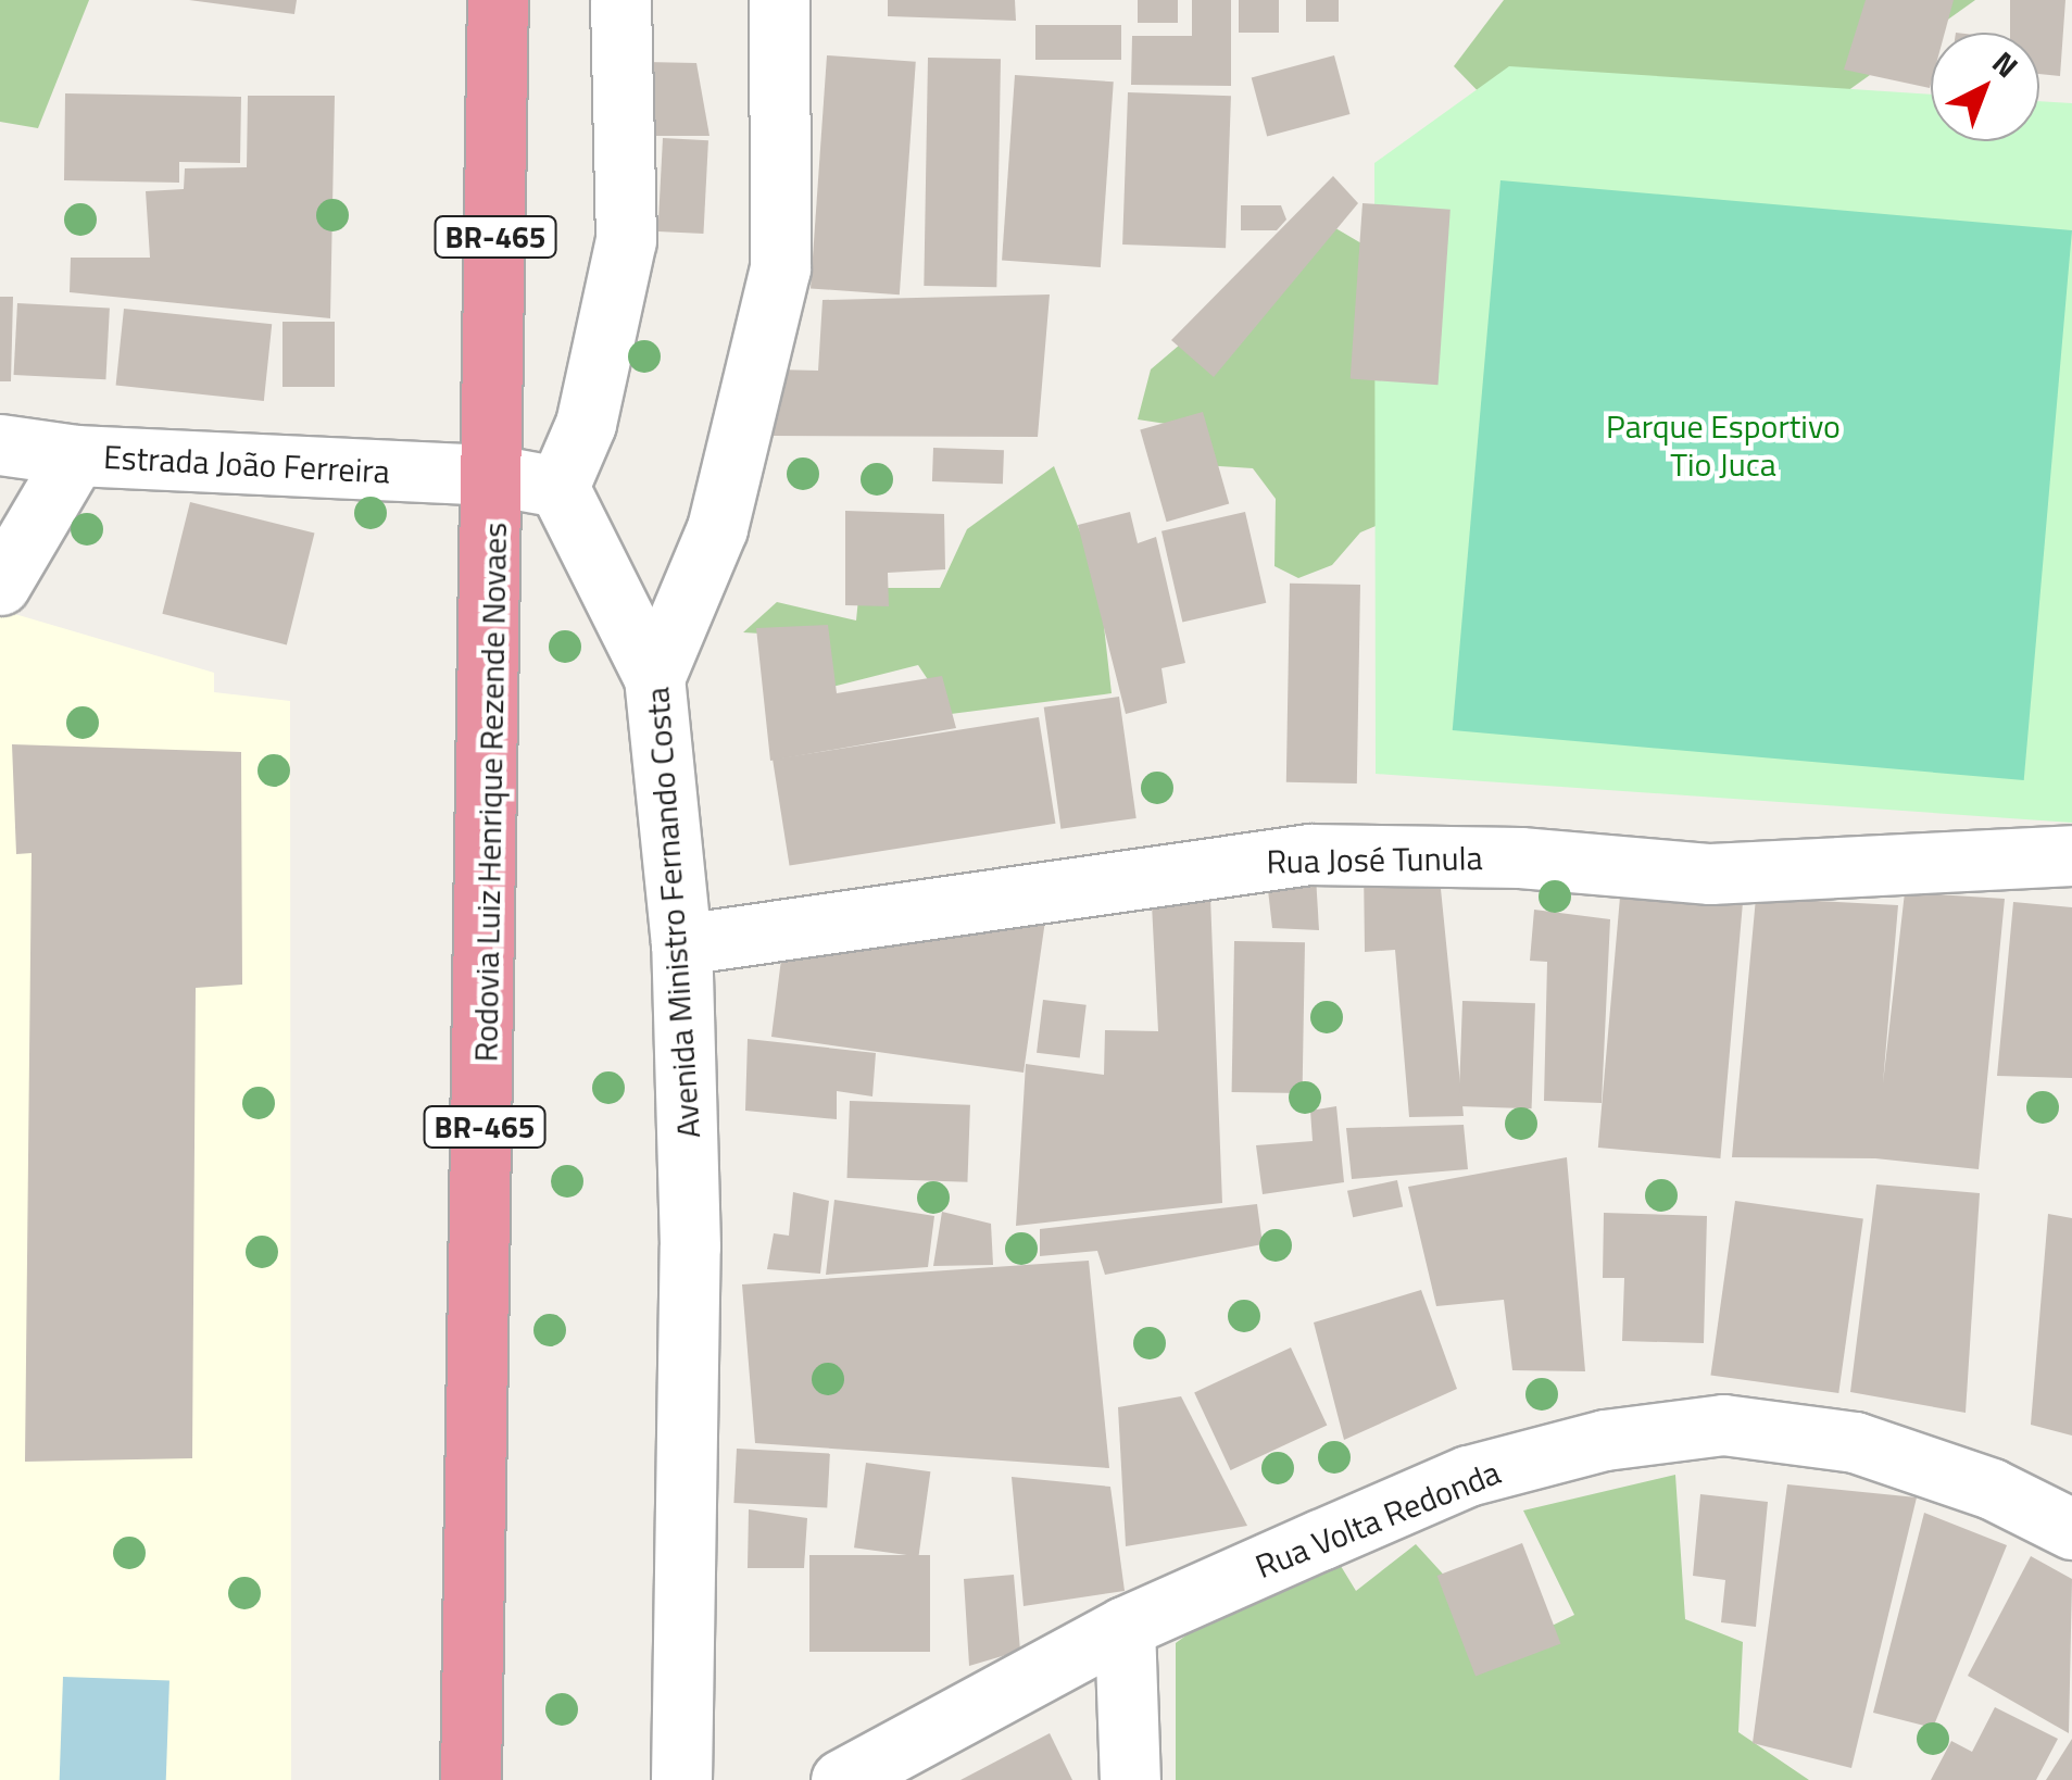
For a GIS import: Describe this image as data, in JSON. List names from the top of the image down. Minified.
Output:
{"streets":{"highway":["BR-465","Rodovia Luiz Henrique Rezende Novaes"],"street":["Estrada João Ferreira","Rua José Tunula","Avenida Ministro Fernando Costa","Rua Volta Redonda"]},"crossings":[["Estrada João Ferreira","Rodovia Luiz Henrique Rezende Novaes"],["Rua José Tunula","Avenida Ministro Fernando Costa"]],"parks":["Parque Esportivo Tio Juca"],"north":"top right"}
